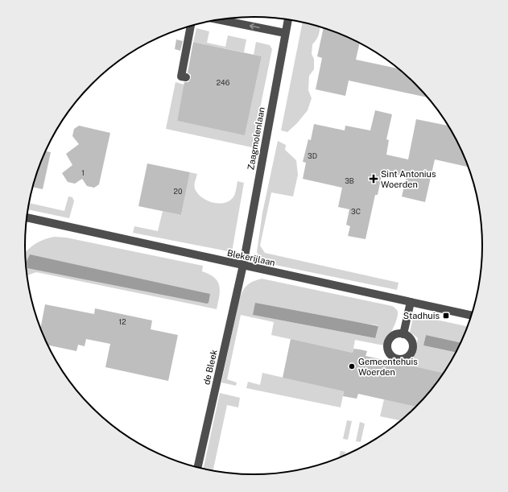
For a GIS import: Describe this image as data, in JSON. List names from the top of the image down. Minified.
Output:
{"streets":{"street":["Zaagmolenlaan","Blekerijlaan","de Bleek"]},"crossings":[["Zaagmolenlaan","Blekerijlaan"],["Zaagmolenlaan","de Bleek"],["Blekerijlaan","de Bleek"]],"places":{"health":["Sint Antonius Woerden"],"transit":["Stadhuis"],"other":["Gemeentehuis Woerden"]},"house_numbers":["246","3D","1","3B","20","3C","12"]}
